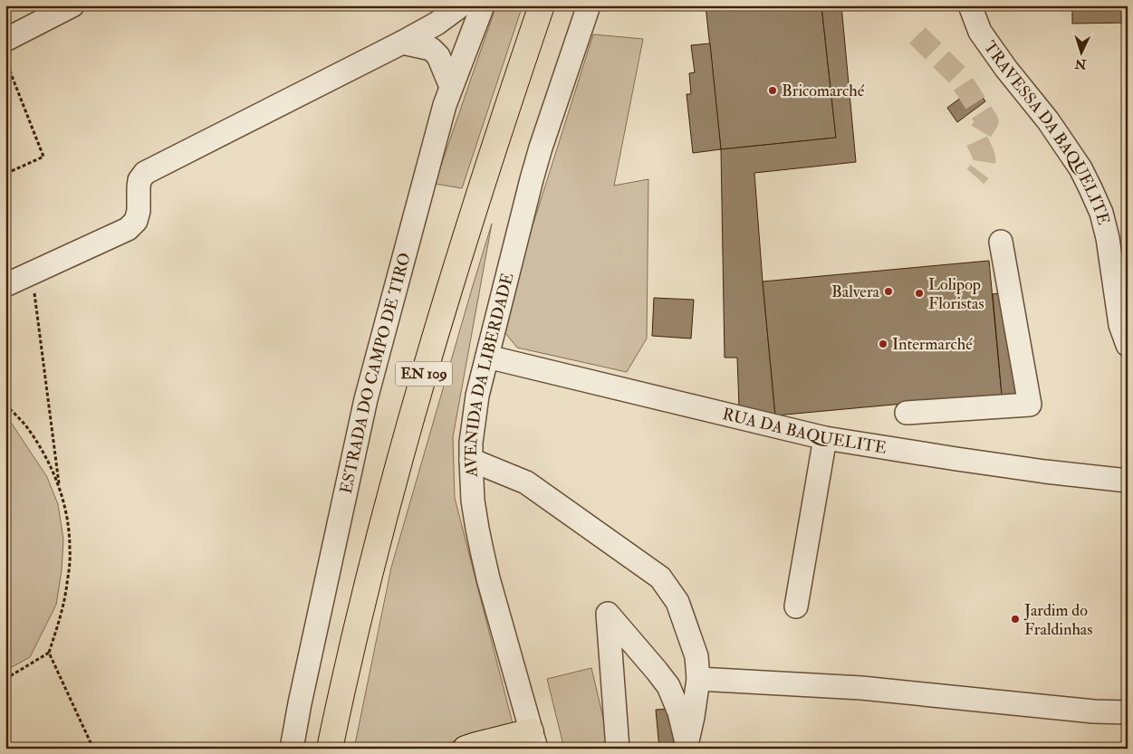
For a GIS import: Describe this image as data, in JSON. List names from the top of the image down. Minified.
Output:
{"streets":{"main road":["EN 109"],"street":["TRAVESSA DA BAQUELITE","ESTRADA DO CAMPO DE TIRO","AVENIDA DA LIBERDADE","RUA DA BAQUELITE"]},"crossings":[["AVENIDA DA LIBERDADE","RUA DA BAQUELITE"]],"places":["Bricomarché","Balvera","Lolipop Floristas","Intermarché","Jardim do Fraldinhas"],"north":"bottom"}
